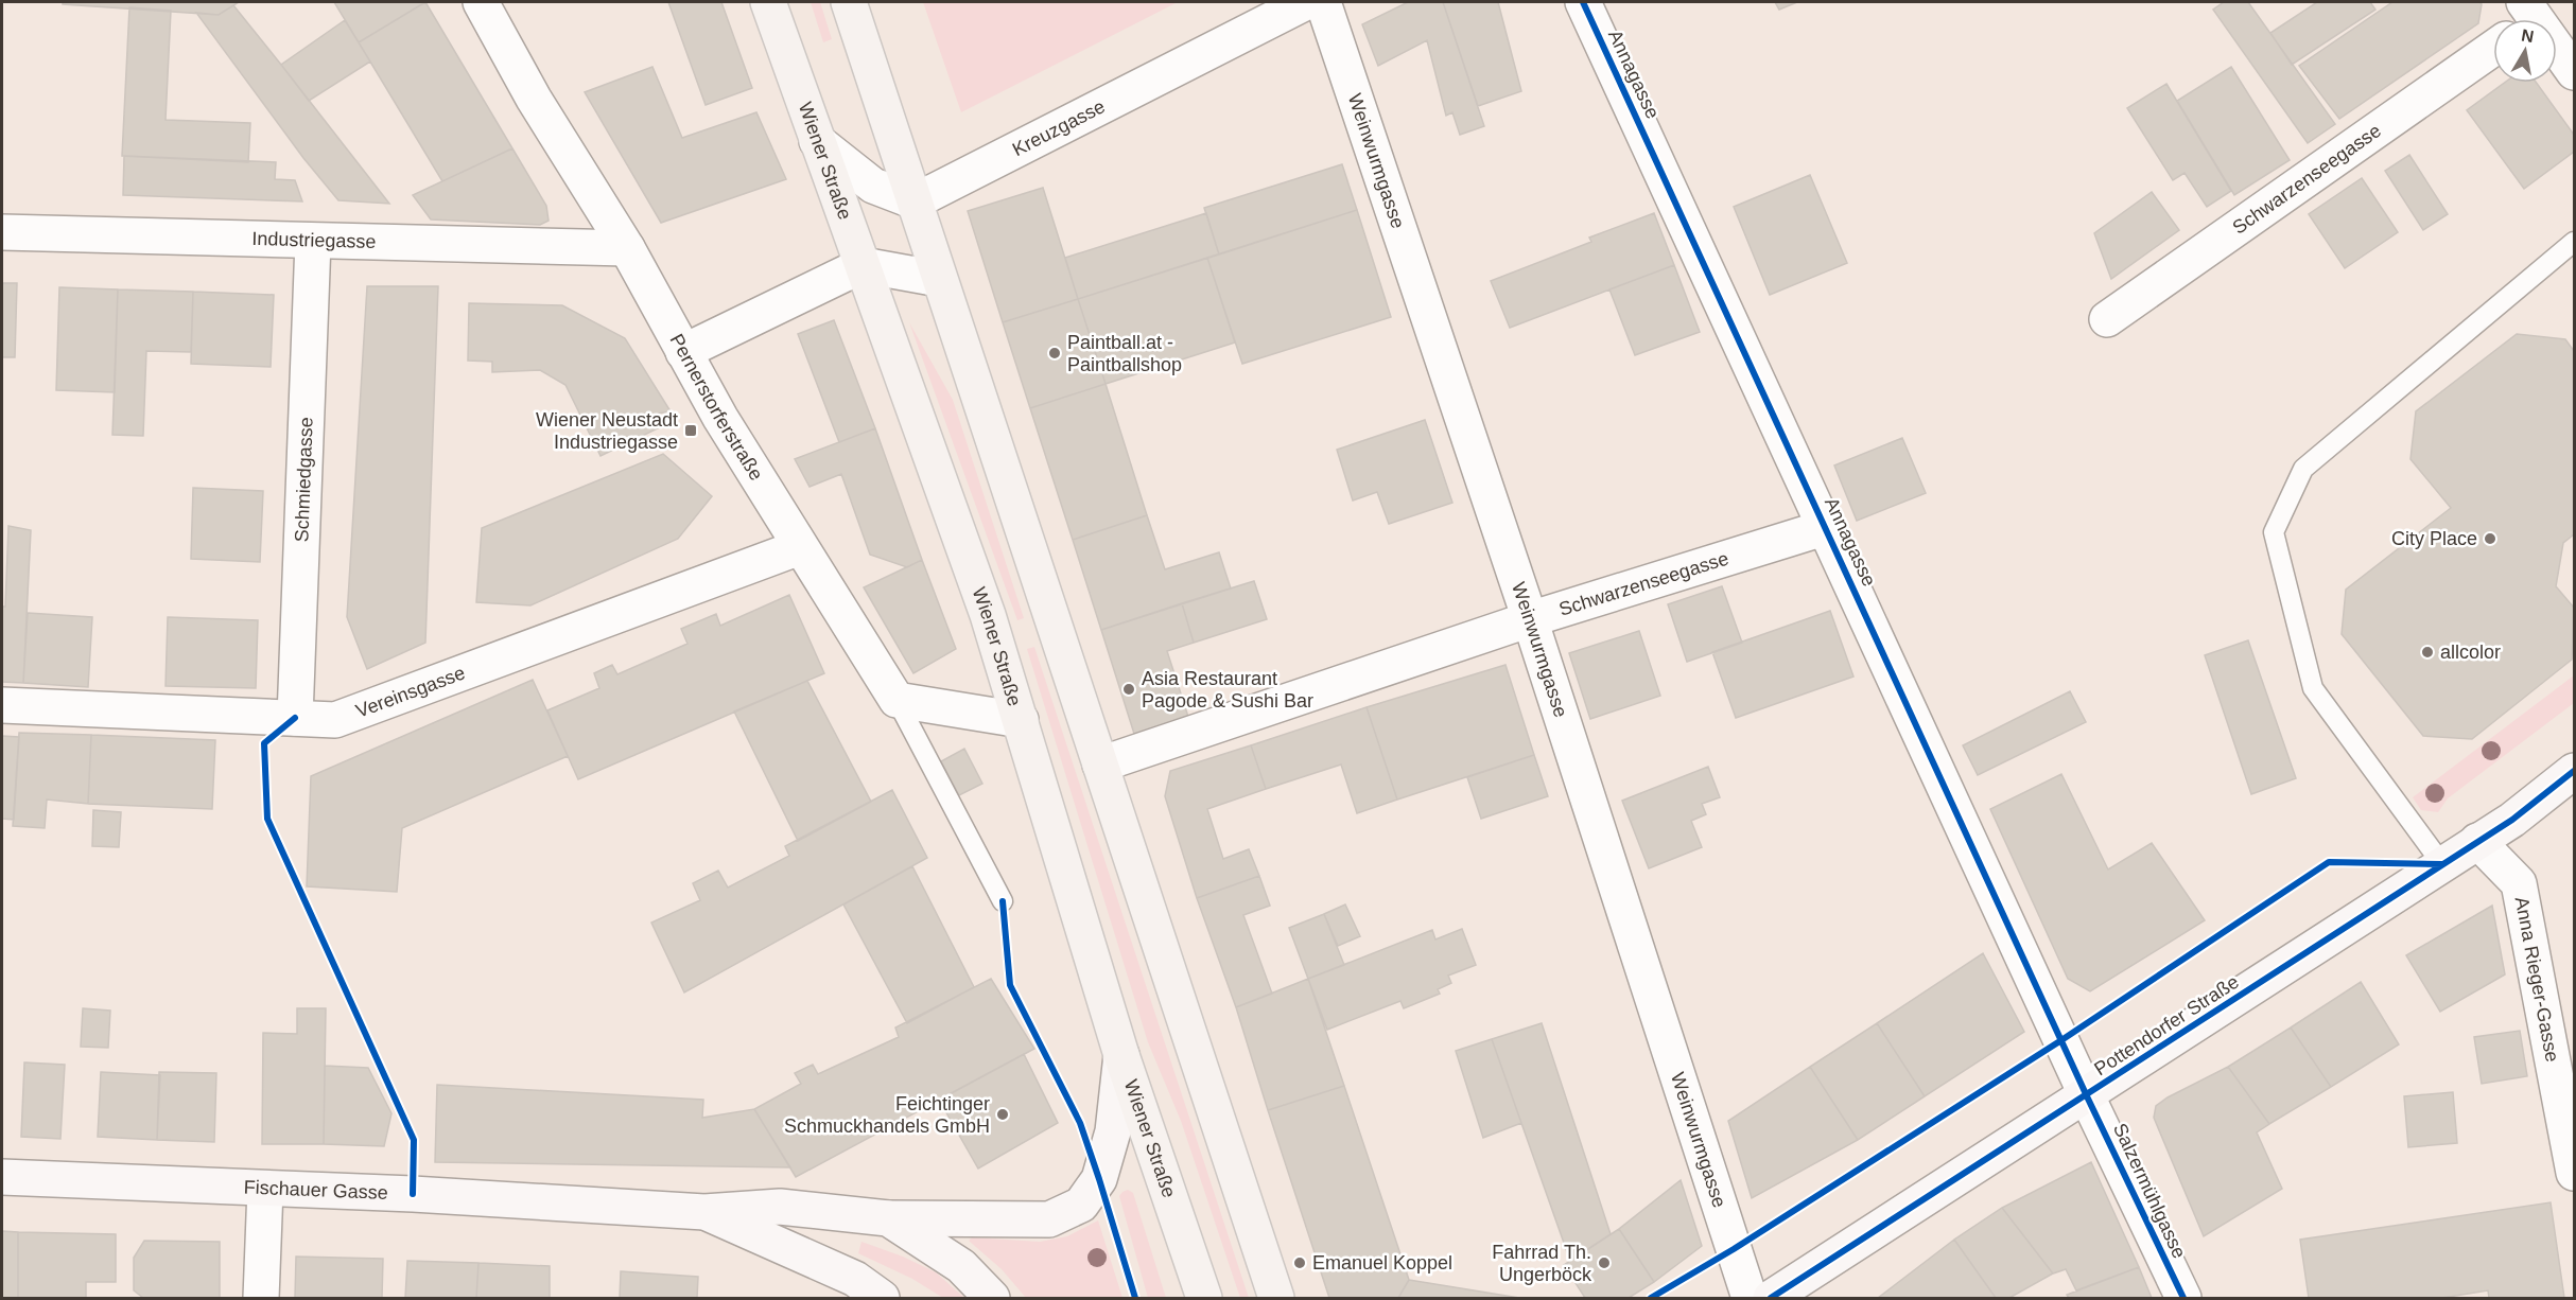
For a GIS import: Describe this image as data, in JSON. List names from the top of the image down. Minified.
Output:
{"streets":{"main road":["Wiener Straße","Pottendorfer Straße","Fischauer Gasse"],"street":["Annagasse","Kreuzgasse","Weinwurmgasse","Schwarzenseegasse","Industriegasse","Pernerstorferstraße","Schmiedgasse","Vereinsgasse","Anna Rieger-Gasse","Salzermühlgasse"]},"crossings":[["Annagasse","Schwarzenseegasse"],["Annagasse","Pottendorfer Straße"],["Annagasse","Salzermühlgasse"],["Weinwurmgasse","Schwarzenseegasse"],["Wiener Straße","Fischauer Gasse"],["Industriegasse","Pernerstorferstraße"],["Industriegasse","Schmiedgasse"],["Pernerstorferstraße","Vereinsgasse"],["Schmiedgasse","Vereinsgasse"],["Anna Rieger-Gasse","Pottendorfer Straße"],["Pottendorfer Straße","Salzermühlgasse"]],"places":{"other":["Paintball.at - Paintballshop","City Place","allcolor","Asia Restaurant Pagode & Sushi Bar","Feichtinger Schmuckhandels GmbH","Emanuel Koppel","Fahrrad Th. Ungerböck"],"transit":["Wiener Neustadt Industriegasse"]},"north":"top"}
